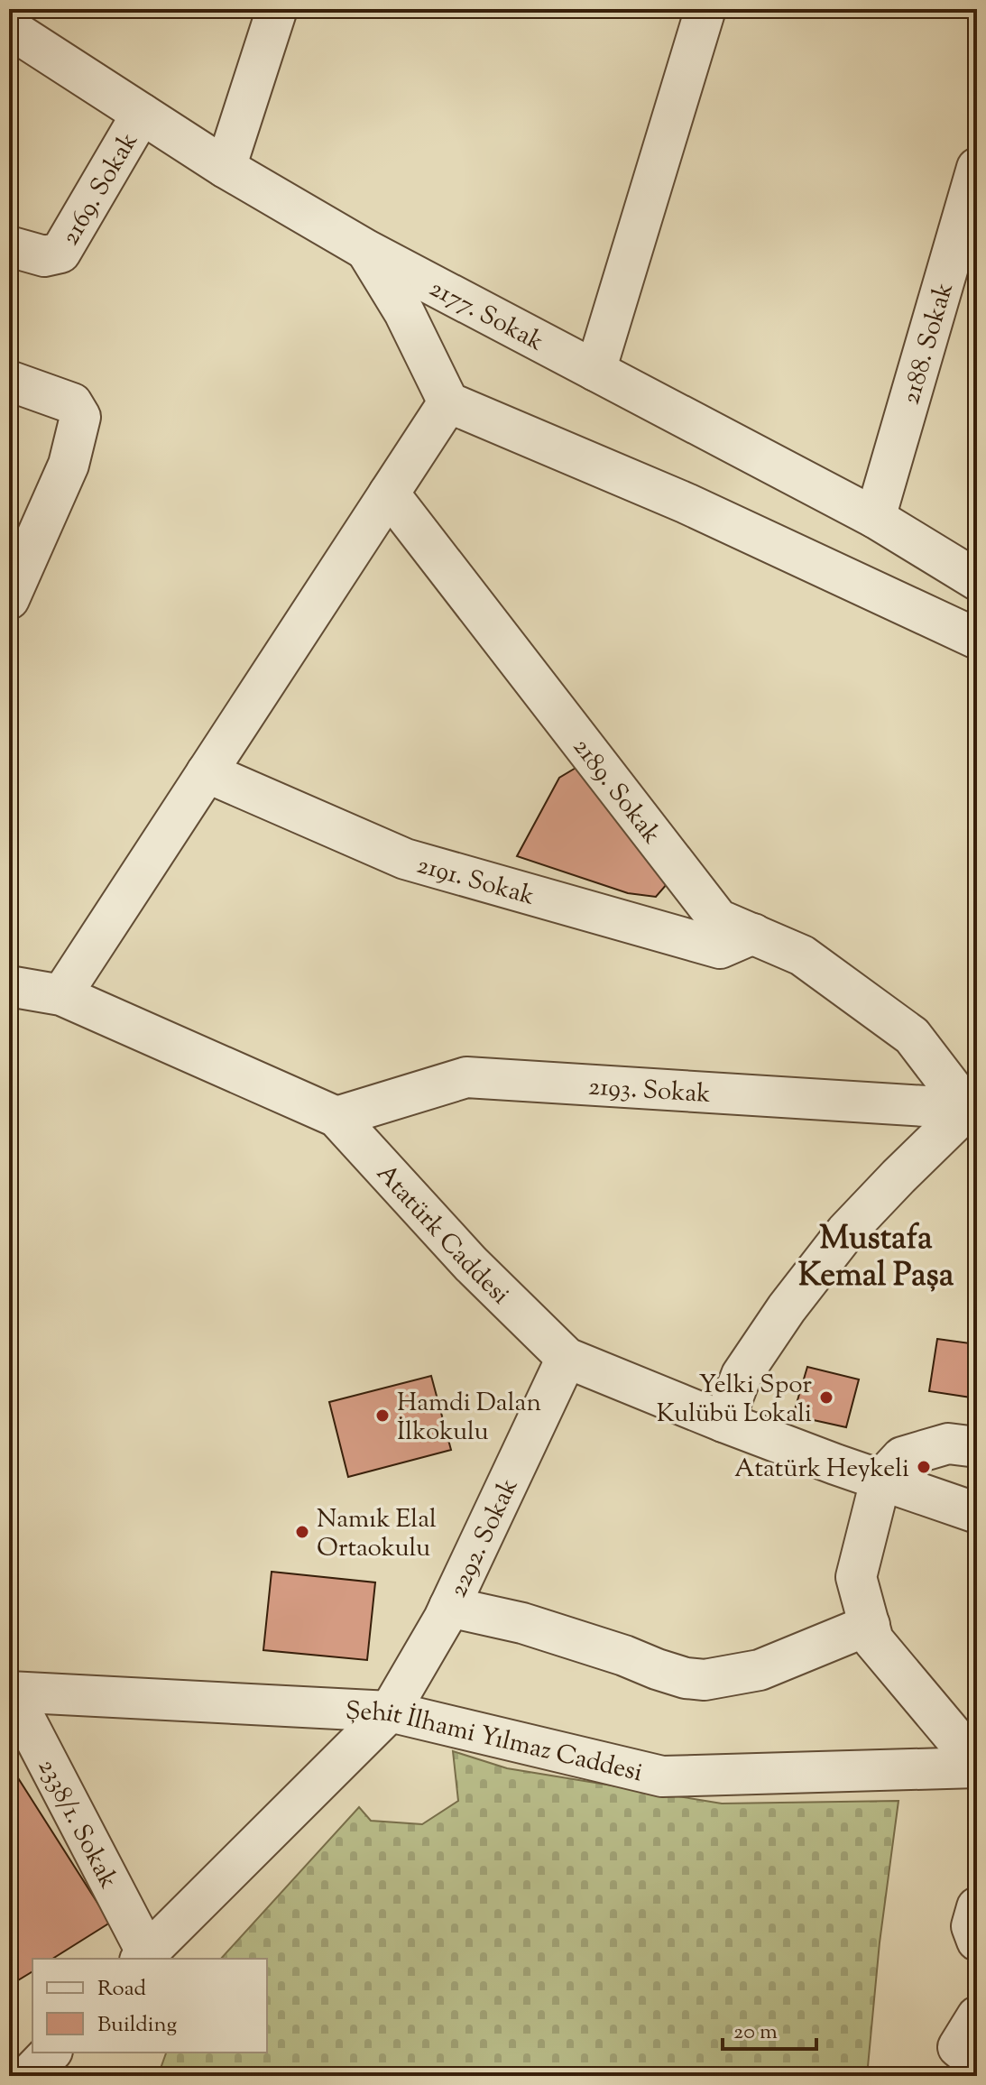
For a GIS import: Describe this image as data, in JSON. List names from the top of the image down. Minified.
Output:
{"streets":{"street":["2169. Sokak","2177. Sokak","2188. Sokak","2189. Sokak","2191. Sokak","2193. Sokak","Atatürk Caddesi","2292. Sokak","Şehit İlhami Yılmaz Caddesi","2338/1. Sokak"]},"crossings":[["2169. Sokak","2177. Sokak"],["2177. Sokak","2188. Sokak"],["2189. Sokak","2191. Sokak"],["2189. Sokak","2193. Sokak"],["2193. Sokak","Atatürk Caddesi"],["Atatürk Caddesi","2292. Sokak"],["Atatürk Caddesi","Şehit İlhami Yılmaz Caddesi"],["2292. Sokak","Şehit İlhami Yılmaz Caddesi"],["2292. Sokak","2338/1. Sokak"],["Şehit İlhami Yılmaz Caddesi","2338/1. Sokak"]],"districts":["Mustafa Kemal Paşa"],"places":["Yelki Spor Kulübü Lokali","Hamdi Dalan İlkokulu","Atatürk Heykeli","Namık Elal Ortaokulu"],"legend":["Road","Building"],"scale_bar":"20 m"}
